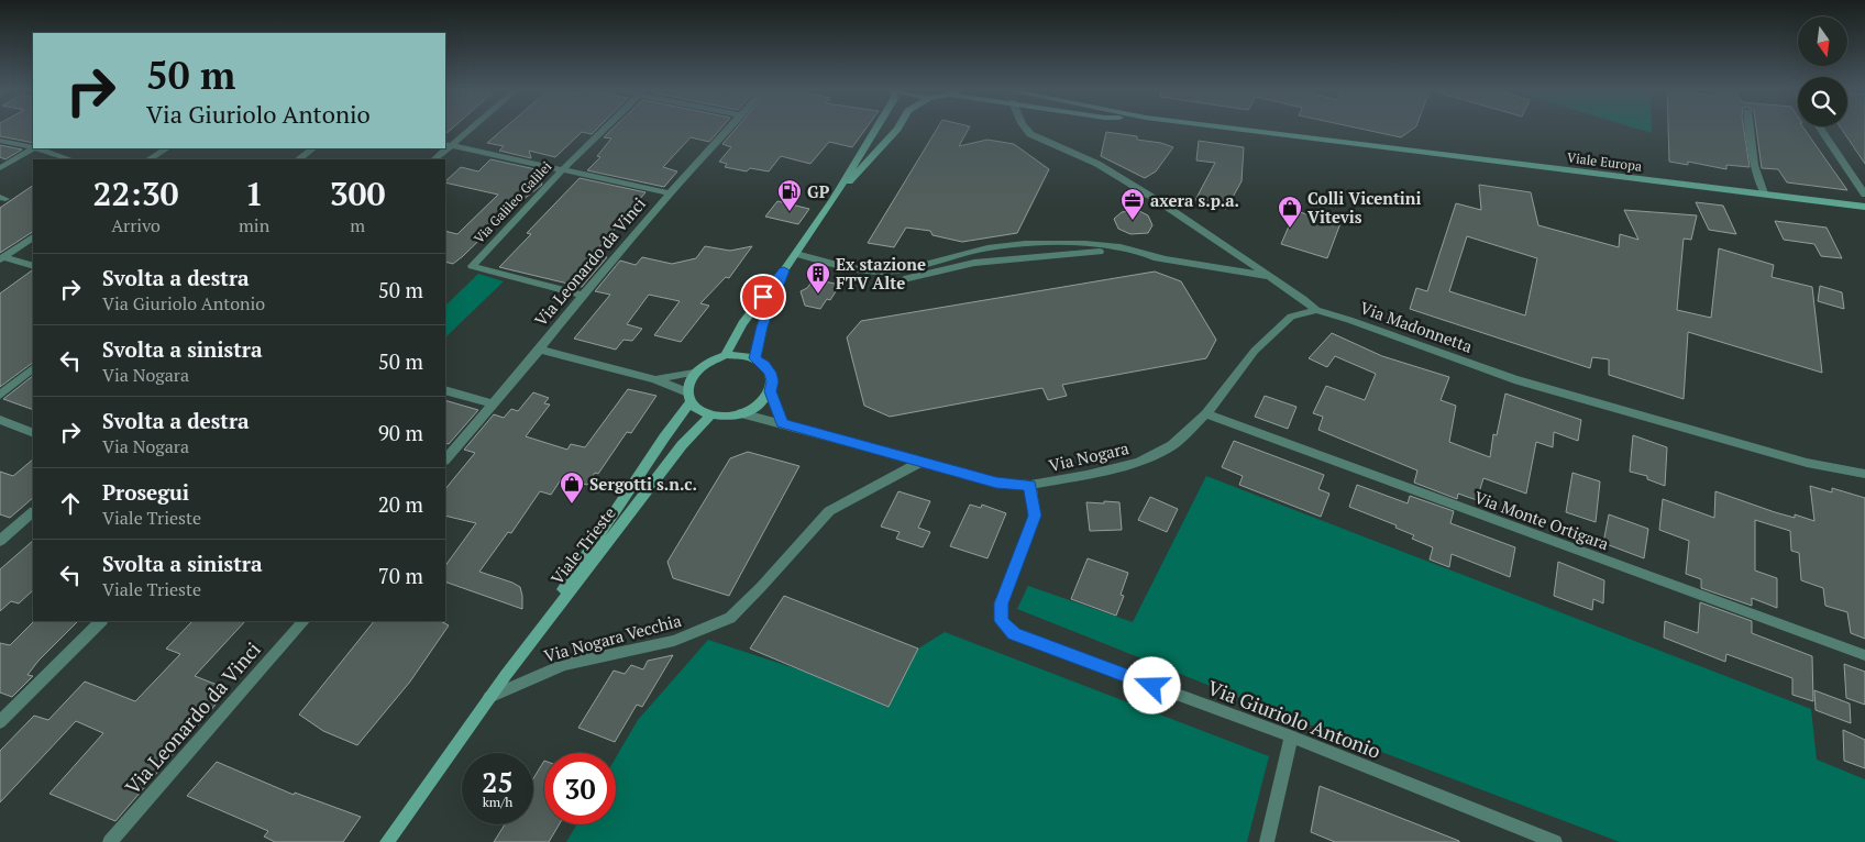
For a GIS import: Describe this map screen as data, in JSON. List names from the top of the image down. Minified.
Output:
{"streets":{"main road":["Viale Europa","Viale Trieste"],"street":["Via Galileo Galilei","Via Leonardo da Vinci","Via Madonnetta","Via Nogara","Via Monte Ortigara","Via Nogara Vecchia","Via Giuriolo Antonio"]},"crossings":[["Via Galileo Galilei","Via Leonardo da Vinci"],["Via Madonnetta","Via Nogara"],["Via Nogara","Via Monte Ortigara"],["Via Nogara","Viale Trieste"],["Via Nogara","Via Nogara Vecchia"],["Via Nogara","Via Giuriolo Antonio"],["Viale Trieste","Via Nogara Vecchia"]],"places":{"fuel station":["GP"],"office":["axera s.p.a."],"shop":["Colli Vicentini Vitevis","Sergotti s.n.c."],"building":["Ex stazione FTV Alte"]},"north":"bottom","page":{"turn":["50 m","Via Giuriolo Antonio"],"eta":["22:30","Arrivo","1","min","300","m"],"list":[{"name":"Svolta a destra","note":"Via Giuriolo Antonio","value":"50 m"},{"name":"Svolta a sinistra","note":"Via Nogara","value":"50 m"},{"name":"Svolta a destra","note":"Via Nogara","value":"90 m"},{"name":"Prosegui","note":"Viale Trieste","value":"20 m"},{"name":"Svolta a sinistra","note":"Viale Trieste","value":"70 m"}],"speed":"25 km/h","limit":"30"}}
